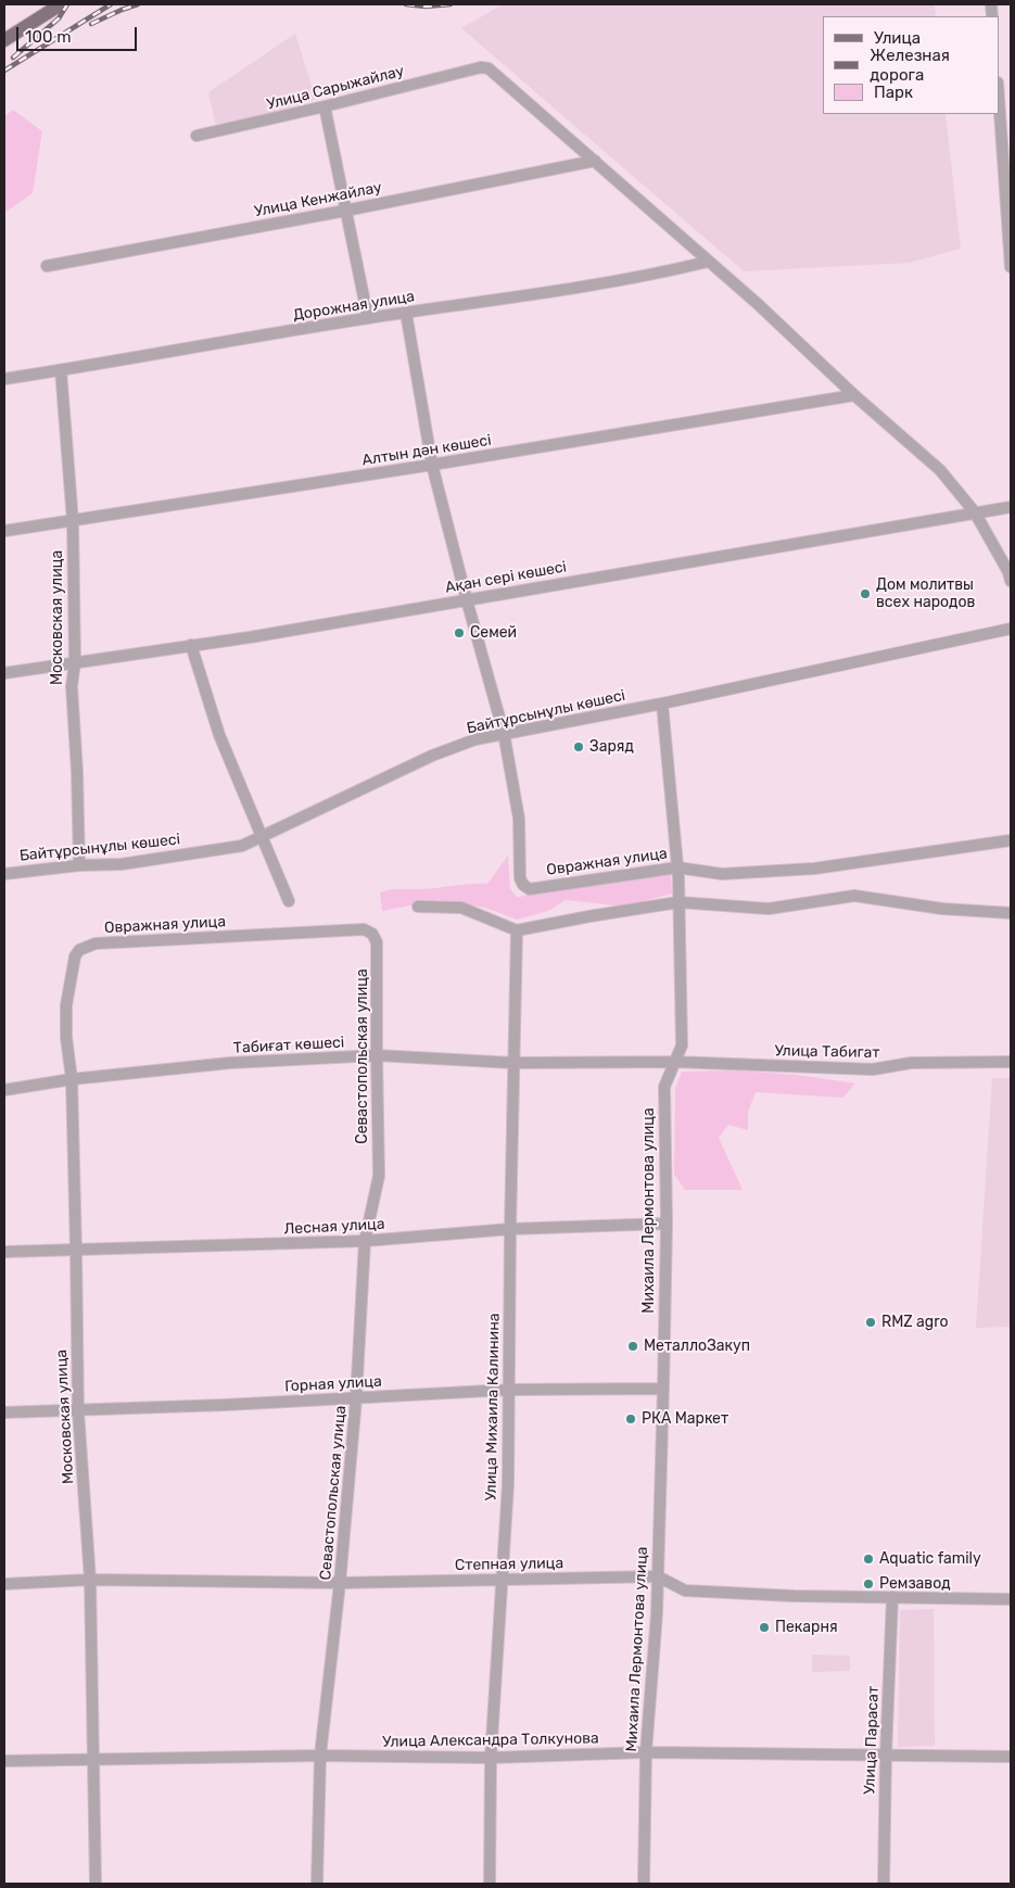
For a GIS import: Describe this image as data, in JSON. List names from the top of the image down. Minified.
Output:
{"streets":{"street":["Улица Сарыжайлау","Улица Кенжайлау","Дорожная улица","Алтын дән көшесі","Ақан сері көшесі","Московская улица","Байтұрсынұлы көшесі","Овражная улица","Табиғат көшесі","Улица Табигат","Севастопольская улица","Михаила Лермонтова улица","Лесная улица","Горная улица","Улица Михаила Калинина","Степная улица","Улица Александра Толкунова","Улица Парасат"]},"crossings":[["Улица Сарыжайлау","Улица Кенжайлау"],["Дорожная улица","Московская улица"],["Алтын дән көшесі","Московская улица"],["Ақан сері көшесі","Московская улица"],["Московская улица","Байтұрсынұлы көшесі"],["Московская улица","Овражная улица"],["Московская улица","Табиғат көшесі"],["Московская улица","Лесная улица"],["Московская улица","Горная улица"],["Московская улица","Степная улица"],["Московская улица","Улица Александра Толкунова"],["Байтұрсынұлы көшесі","Овражная улица"],["Байтұрсынұлы көшесі","Михаила Лермонтова улица"],["Овражная улица","Севастопольская улица"],["Овражная улица","Михаила Лермонтова улица"],["Табиғат көшесі","Улица Табигат"],["Табиғат көшесі","Севастопольская улица"],["Табиғат көшесі","Михаила Лермонтова улица"],["Табиғат көшесі","Улица Михаила Калинина"],["Улица Табигат","Михаила Лермонтова улица"],["Севастопольская улица","Лесная улица"],["Севастопольская улица","Горная улица"],["Севастопольская улица","Степная улица"],["Севастопольская улица","Улица Александра Толкунова"],["Михаила Лермонтова улица","Лесная улица"],["Михаила Лермонтова улица","Горная улица"],["Михаила Лермонтова улица","Степная улица"],["Михаила Лермонтова улица","Улица Александра Толкунова"],["Лесная улица","Улица Михаила Калинина"],["Горная улица","Улица Михаила Калинина"],["Улица Михаила Калинина","Степная улица"],["Улица Михаила Калинина","Улица Александра Толкунова"],["Степная улица","Улица Парасат"],["Улица Александра Толкунова","Улица Парасат"]],"places":["Дом молитвы всех народов","Семей","Заряд","RMZ agro","МеталлоЗакуп","РКА Маркет","Aquatic family","Ремзавод","Пекарня"],"legend":["Улица","Железная дорога","Парк"],"scale_bar":"100 m"}
